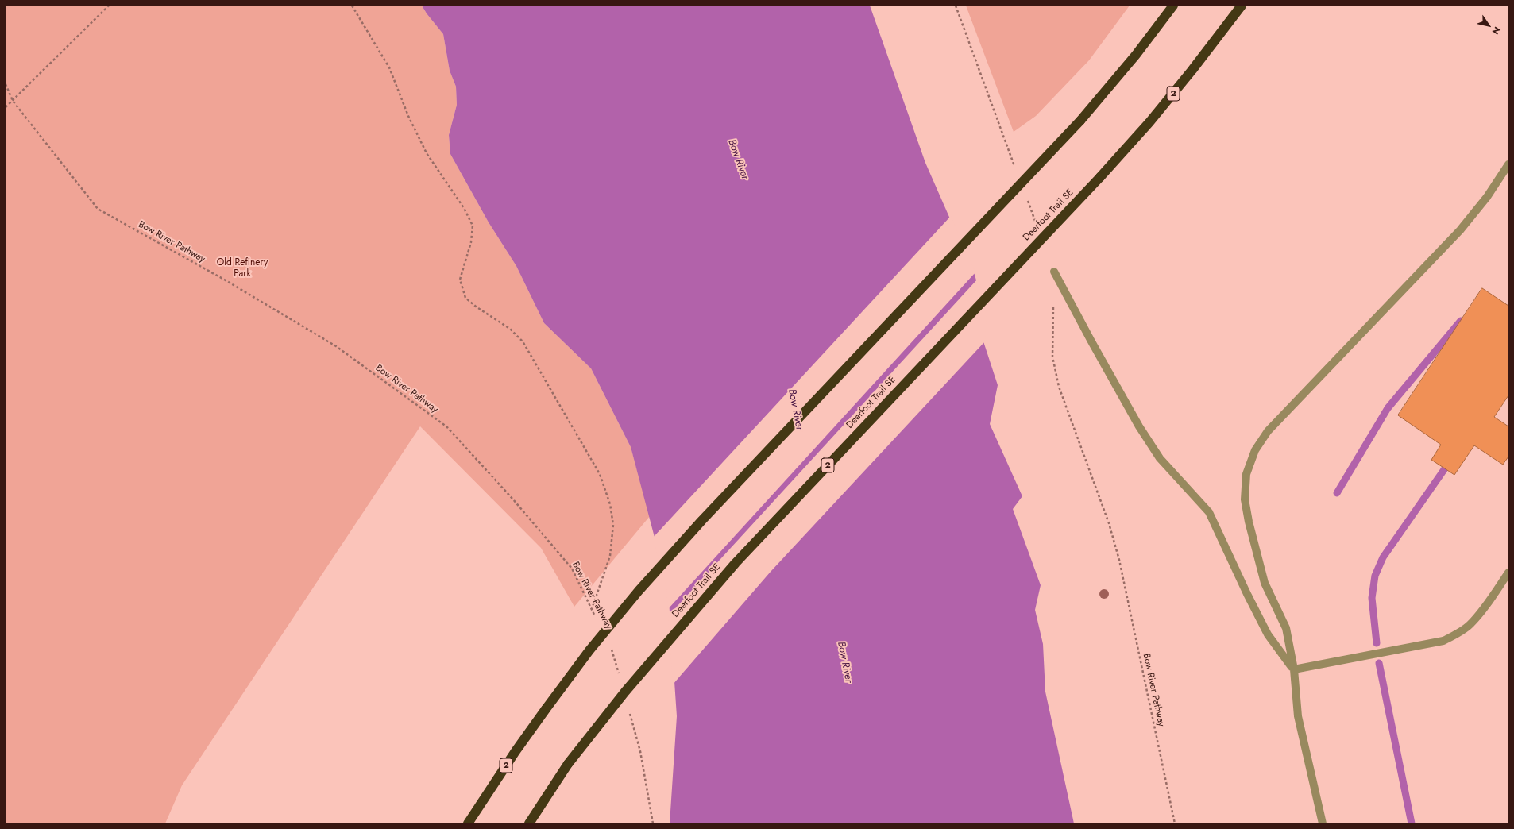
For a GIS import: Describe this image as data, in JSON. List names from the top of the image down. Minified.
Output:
{"streets":{"highway":["2","Deerfoot Trail SE"],"path":["Bow River Pathway"]},"water":["Bow River"],"parks":["Old Refinery Park"],"north":"bottom right"}
